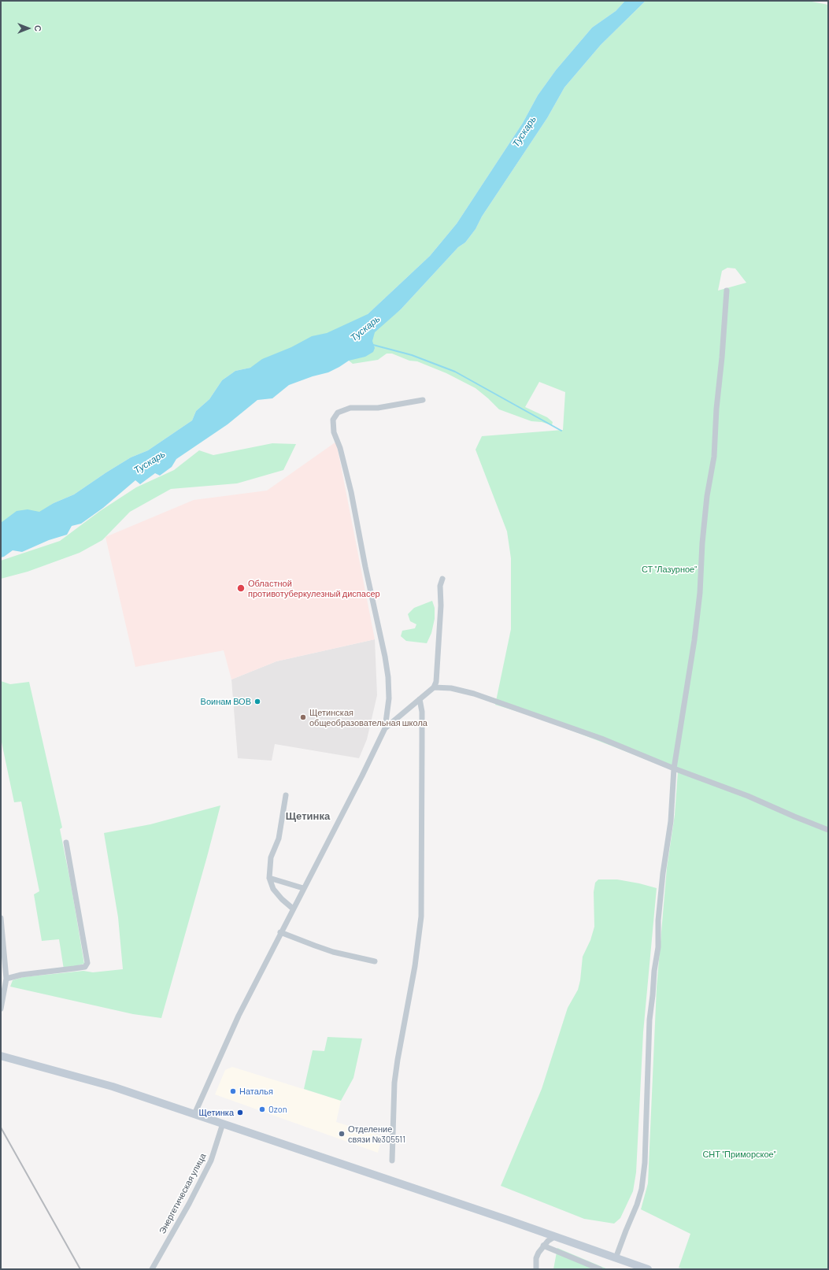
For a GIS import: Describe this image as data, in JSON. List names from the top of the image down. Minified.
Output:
{"streets":{"street":["Энергетическая улица"]},"districts":["Щетинка"],"water":["Тускарь"],"parks":["СТ \"Лазурное\"","СНТ \"Приморское\""],"places":["Областной противотуберкулезный диспасер","Воинам ВОВ","Щетинская общеобразовательная школа","Наталья","Ozon","Щетинка","Отделение связи №305511"],"north":"right"}
